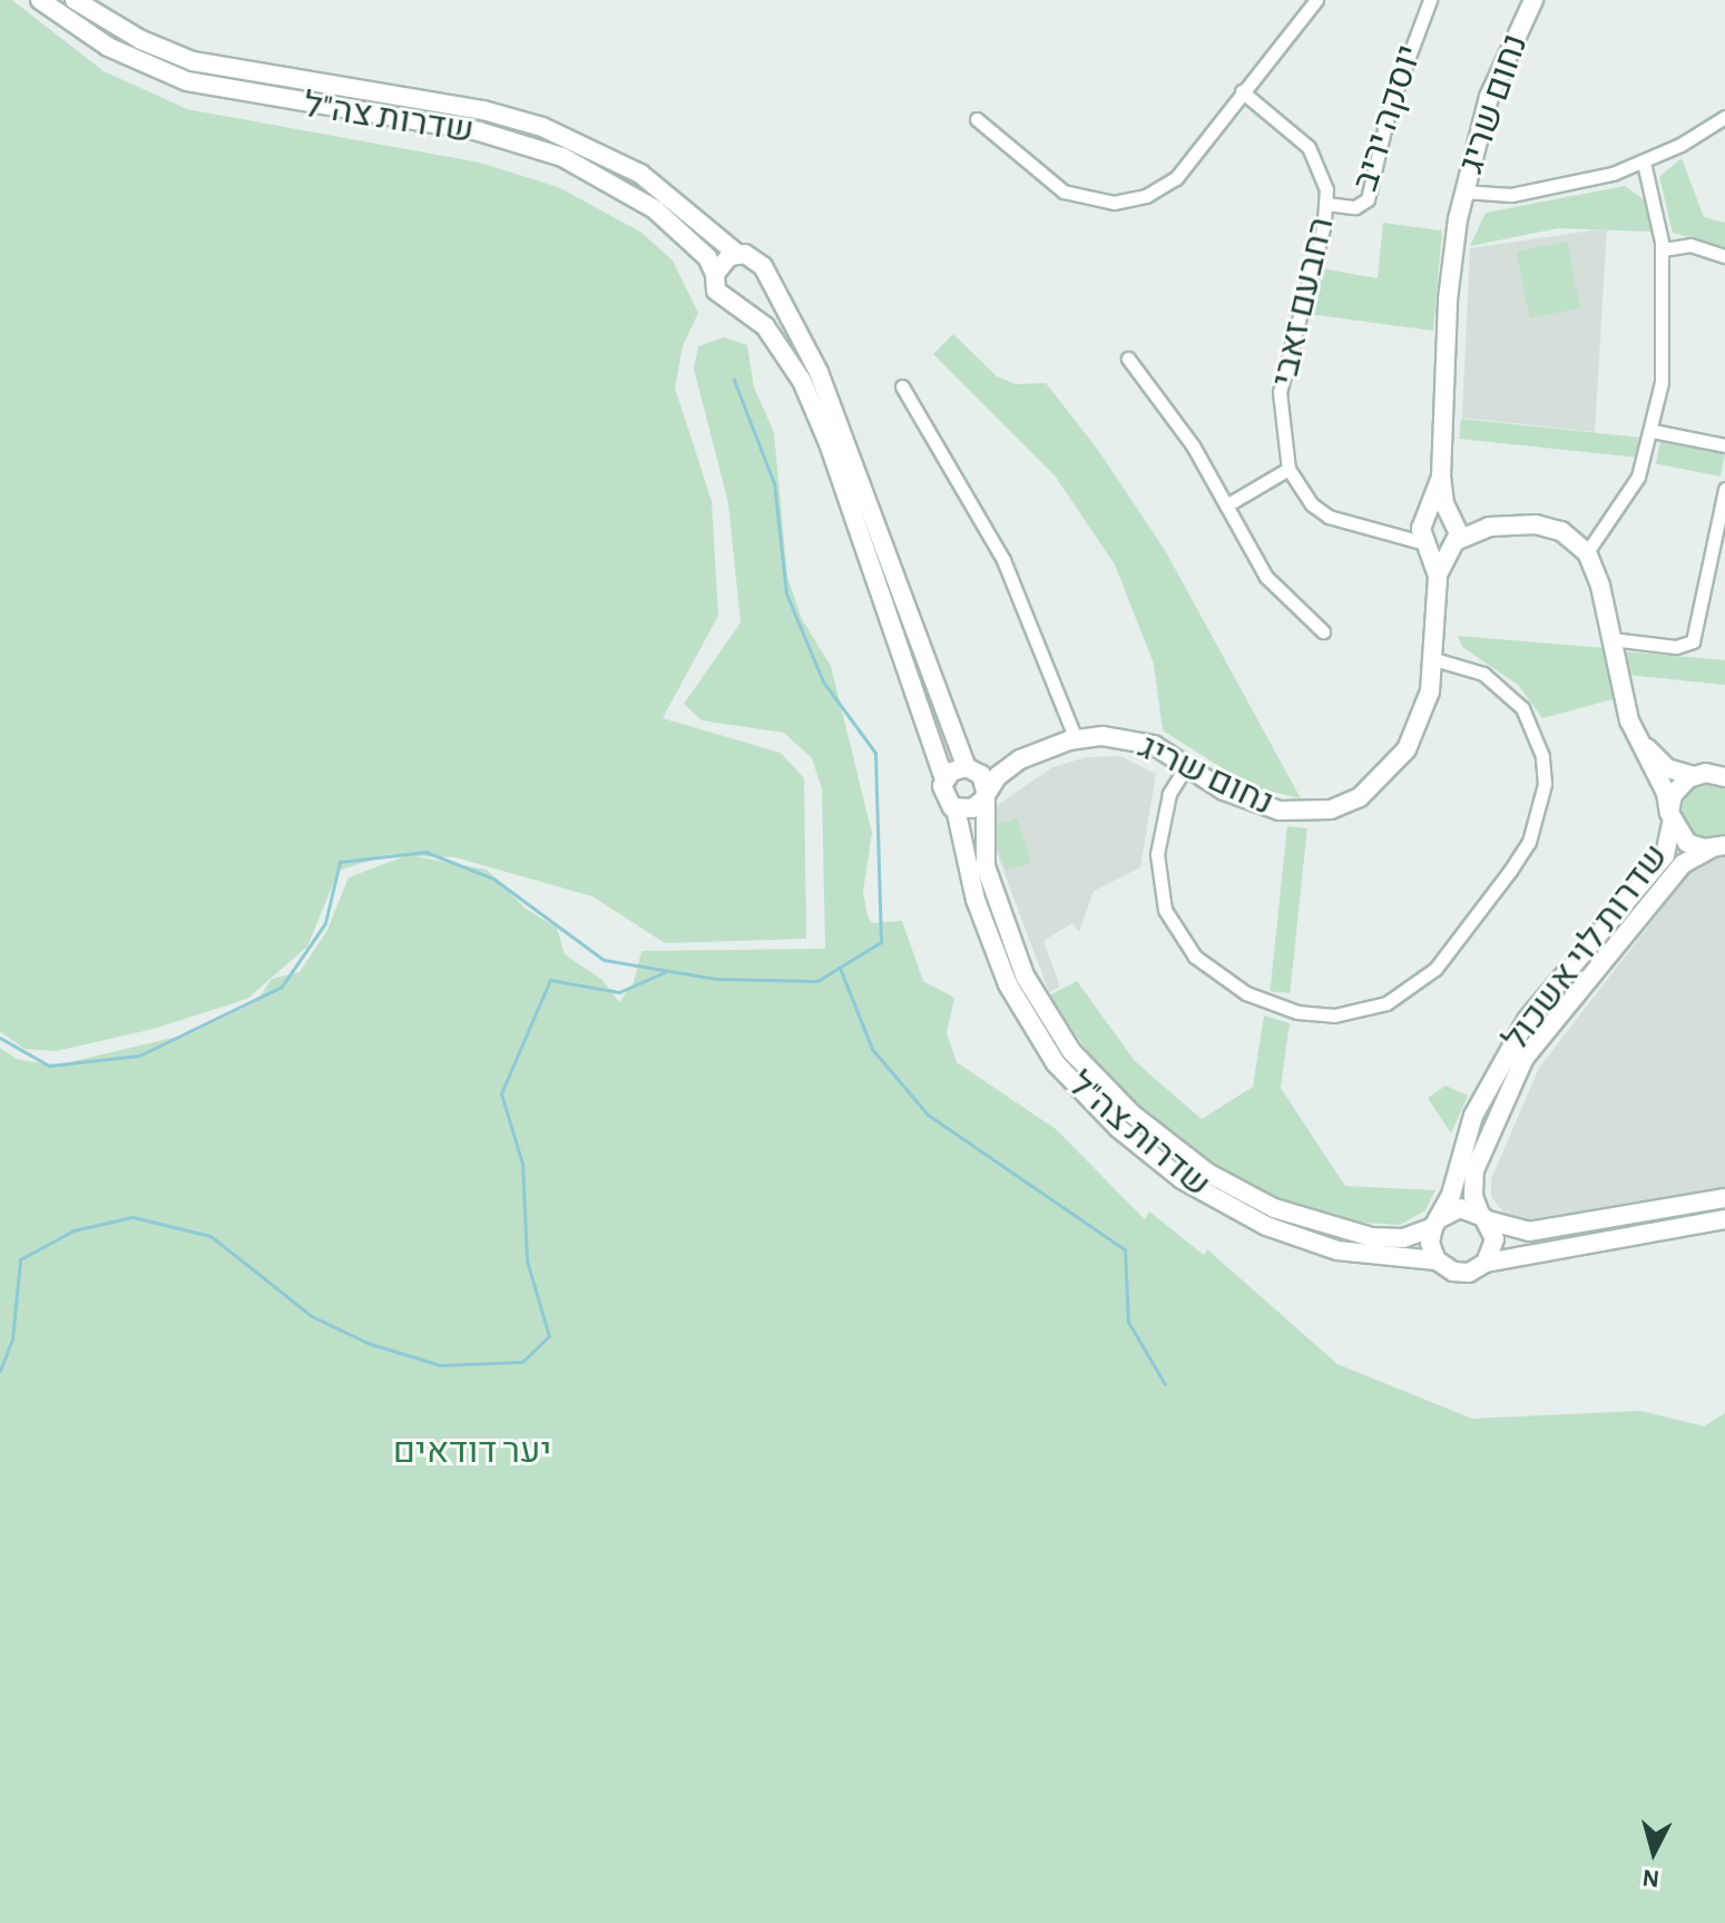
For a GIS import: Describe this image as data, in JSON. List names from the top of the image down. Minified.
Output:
{"streets":{"main road":["נחום שריג","שדרות צה\"ל","שדרות לוי אשכול"],"street":["יוסקה יריב","רחבעם זאבי"]},"crossings":[["נחום שריג","שדרות צה\"ל"],["שדרות צה\"ל","שדרות לוי אשכול"],["יוסקה יריב","רחבעם זאבי"]],"parks":["יער דודאים"],"north":"bottom"}
